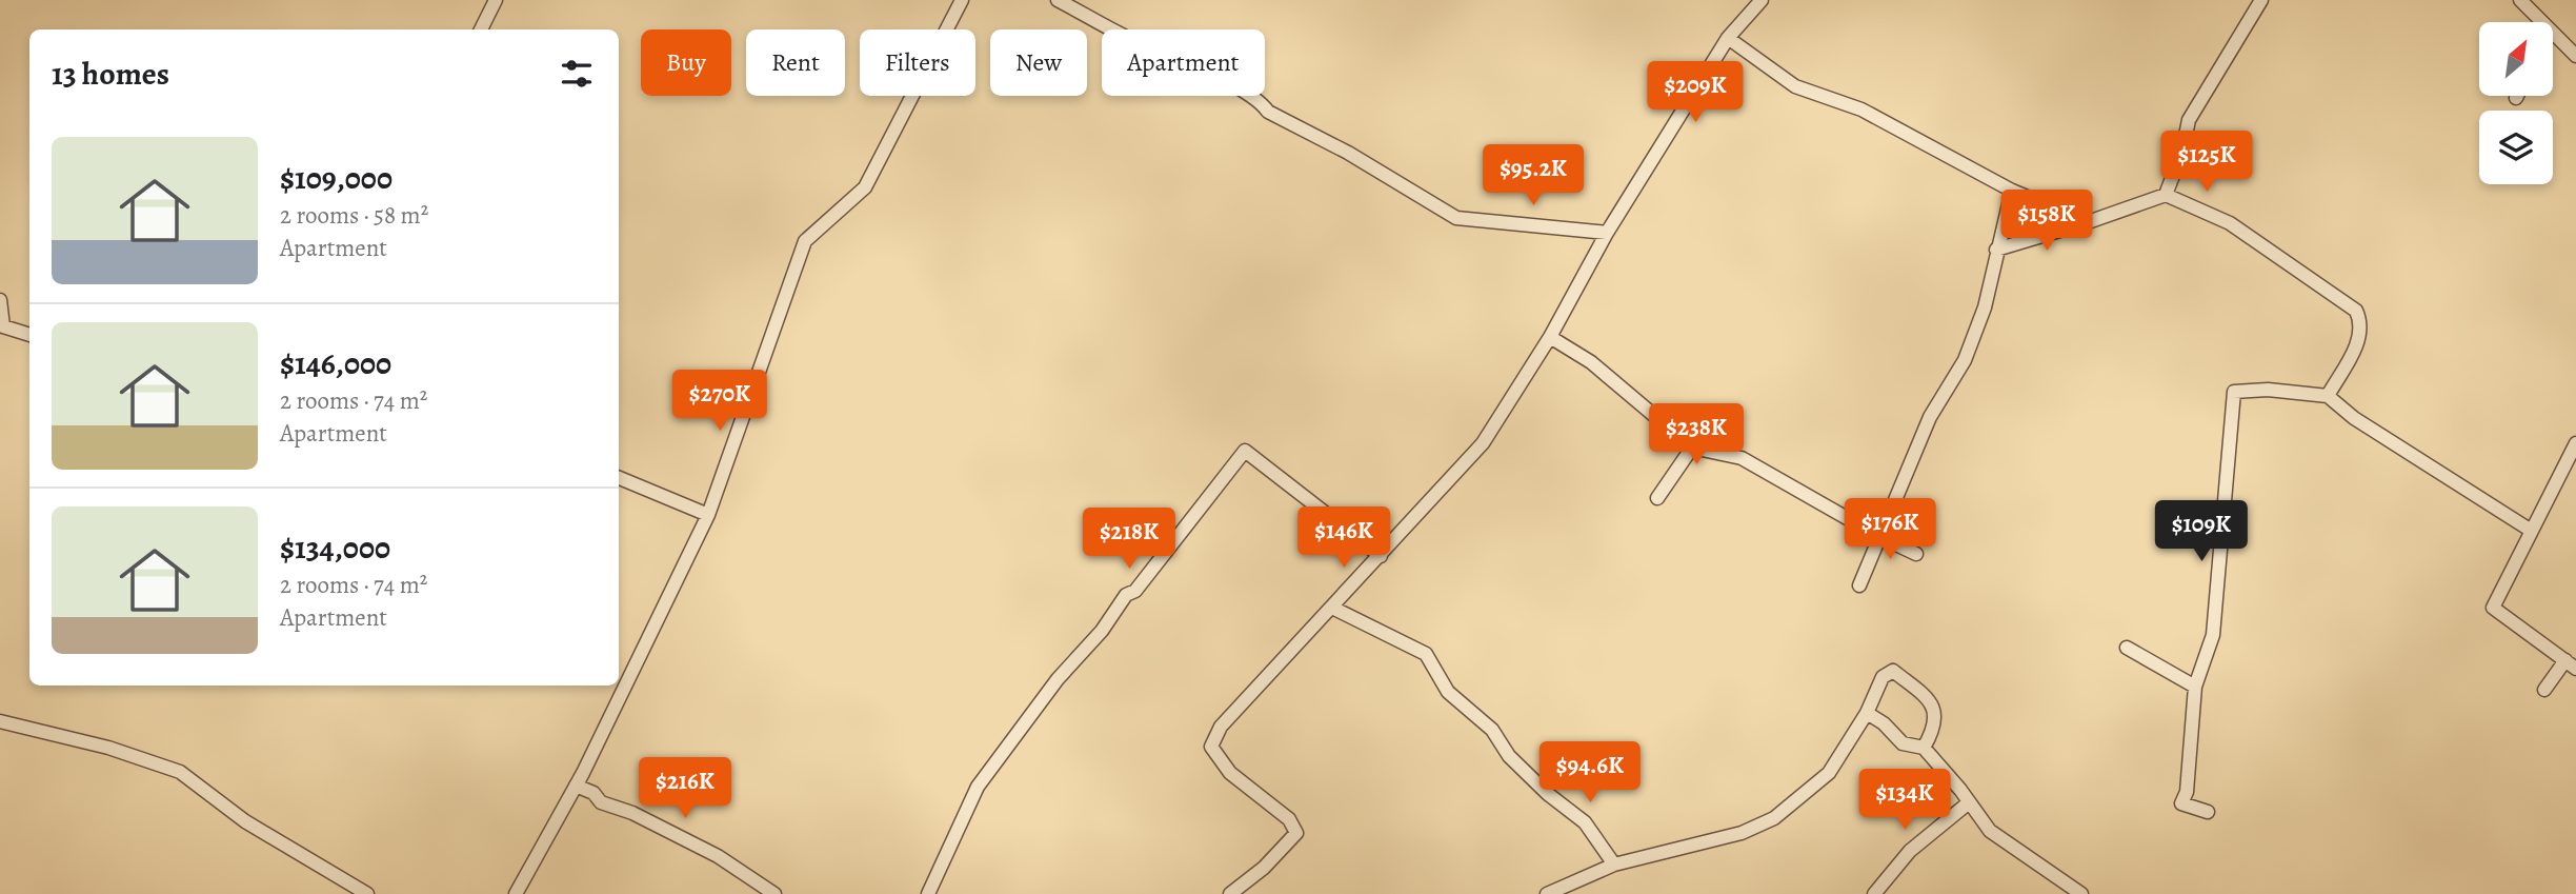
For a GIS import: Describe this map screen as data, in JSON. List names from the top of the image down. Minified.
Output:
{"north":"top right","page":{"chip":["Buy","Rent","Filters","New","Apartment"],"heading":"13 homes","price":["$209K","$125K","$95.2K","$158K","$270K","$238K","$176K","$109K","$146K","$218K","$94.6K","$216K","$134K"],"list":[{"name":"$109,000","note":"2 rooms · 58 m² · Apartment"},{"name":"$146,000","note":"2 rooms · 74 m² · Apartment"},{"name":"$134,000","note":"2 rooms · 74 m² · Apartment"}]}}
